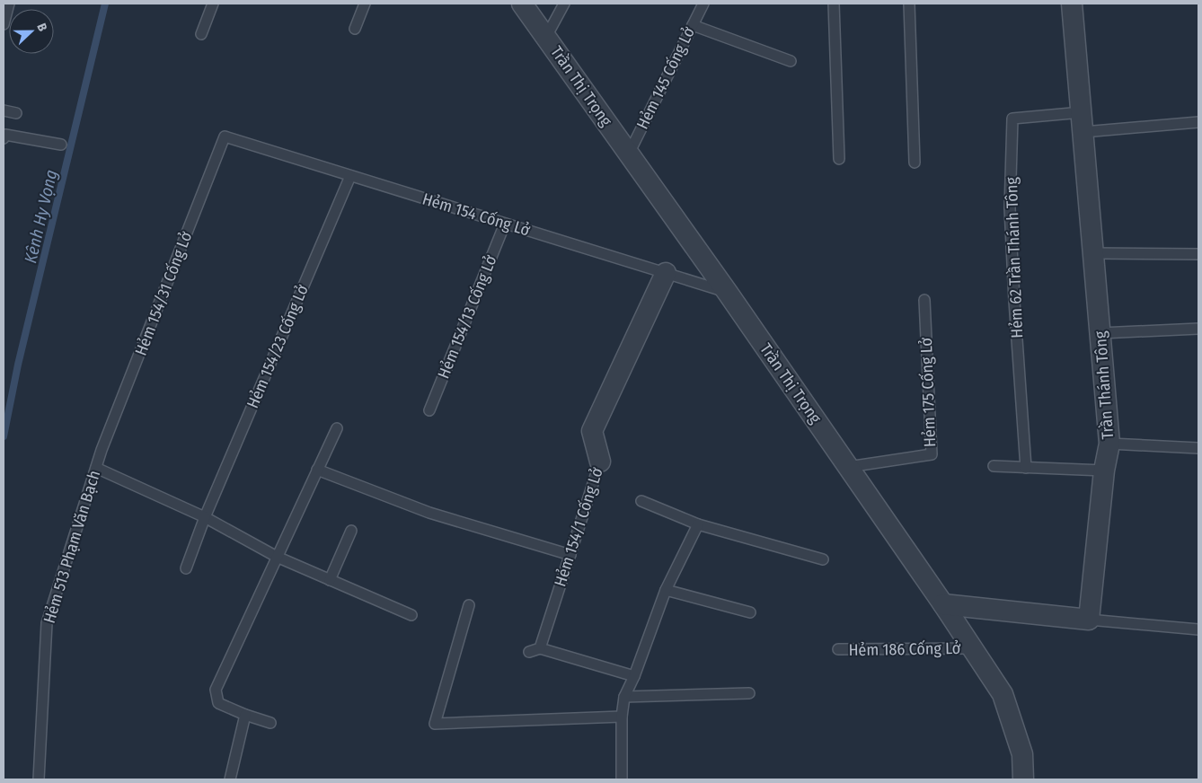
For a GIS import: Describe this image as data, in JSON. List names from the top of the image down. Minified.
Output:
{"streets":{"street":["Trần Thị Trọng","Trần Thánh Tông","Hẻm 154/1 Cống Lở"],"lane":["Hẻm 145 Cống Lở","Hẻm 154 Cống Lở","Hẻm 62 Trần Thánh Tông","Hẻm 154/31 Cống Lở","Hẻm 154/13 Cống Lở","Hẻm 154/23 Cống Lở","Hẻm 175 Cống Lở","Hẻm 513 Phạm Văn Bạch","Hẻm 186 Cống Lở"]},"crossings":[["Hẻm 145 Cống Lở","Trần Thị Trọng"],["Trần Thị Trọng","Hẻm 154 Cống Lở"],["Trần Thị Trọng","Hẻm 175 Cống Lở"],["Trần Thị Trọng","Hẻm 186 Cống Lở"],["Hẻm 154 Cống Lở","Hẻm 154/31 Cống Lở"],["Hẻm 154 Cống Lở","Hẻm 154/13 Cống Lở"],["Hẻm 154 Cống Lở","Hẻm 154/23 Cống Lở"],["Hẻm 154 Cống Lở","Hẻm 154/1 Cống Lở"],["Hẻm 62 Trần Thánh Tông","Trần Thánh Tông"],["Hẻm 154/31 Cống Lở","Hẻm 513 Phạm Văn Bạch"]],"water":["Kênh Hy Vọng"],"north":"right"}
